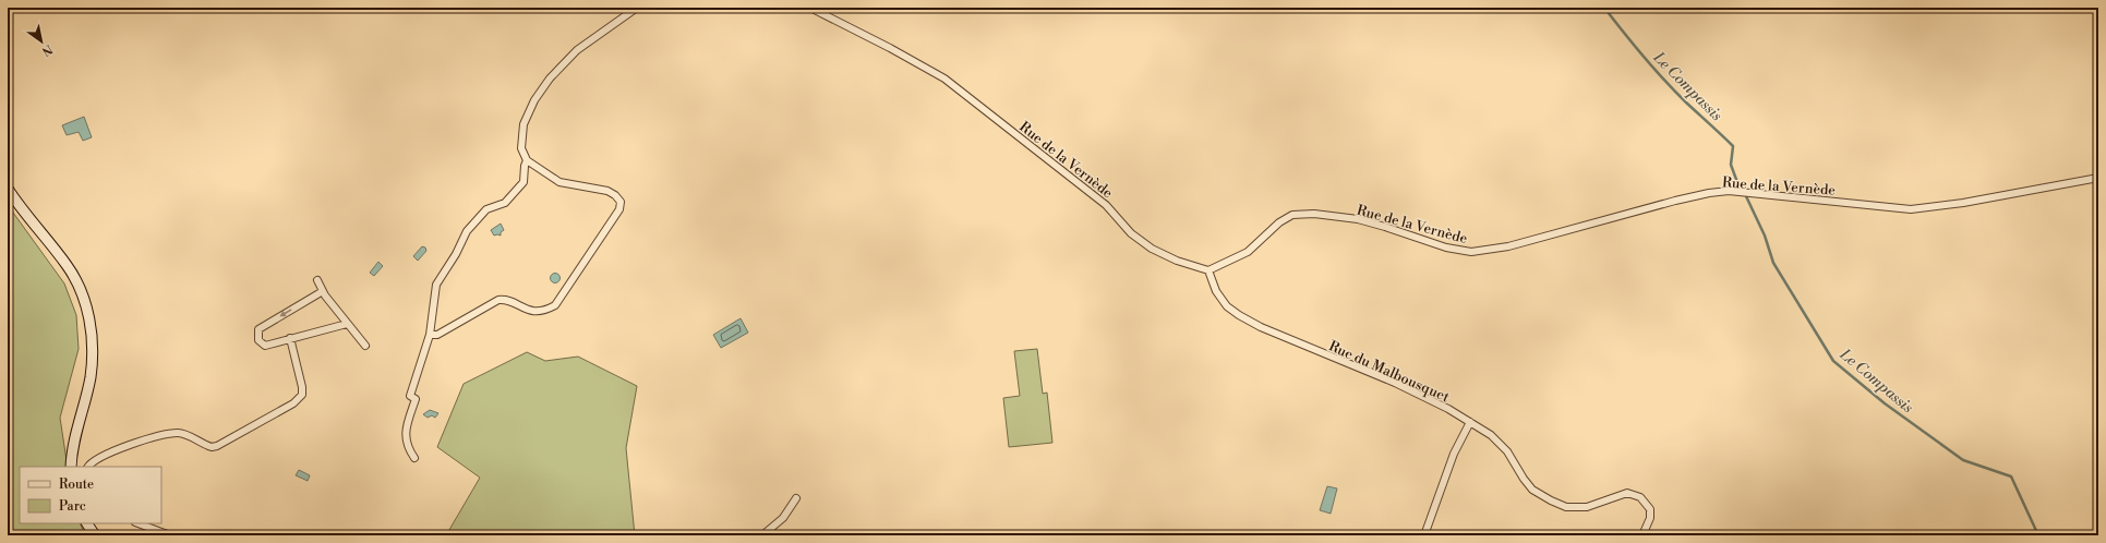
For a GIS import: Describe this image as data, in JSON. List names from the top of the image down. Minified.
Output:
{"streets":{"street":["Rue de la Vernède","Rue du Malbousquet"]},"crossings":[["Rue de la Vernède","Rue du Malbousquet"]],"water":["Le Compassis"],"legend":["Route","Parc"],"north":"bottom right"}
